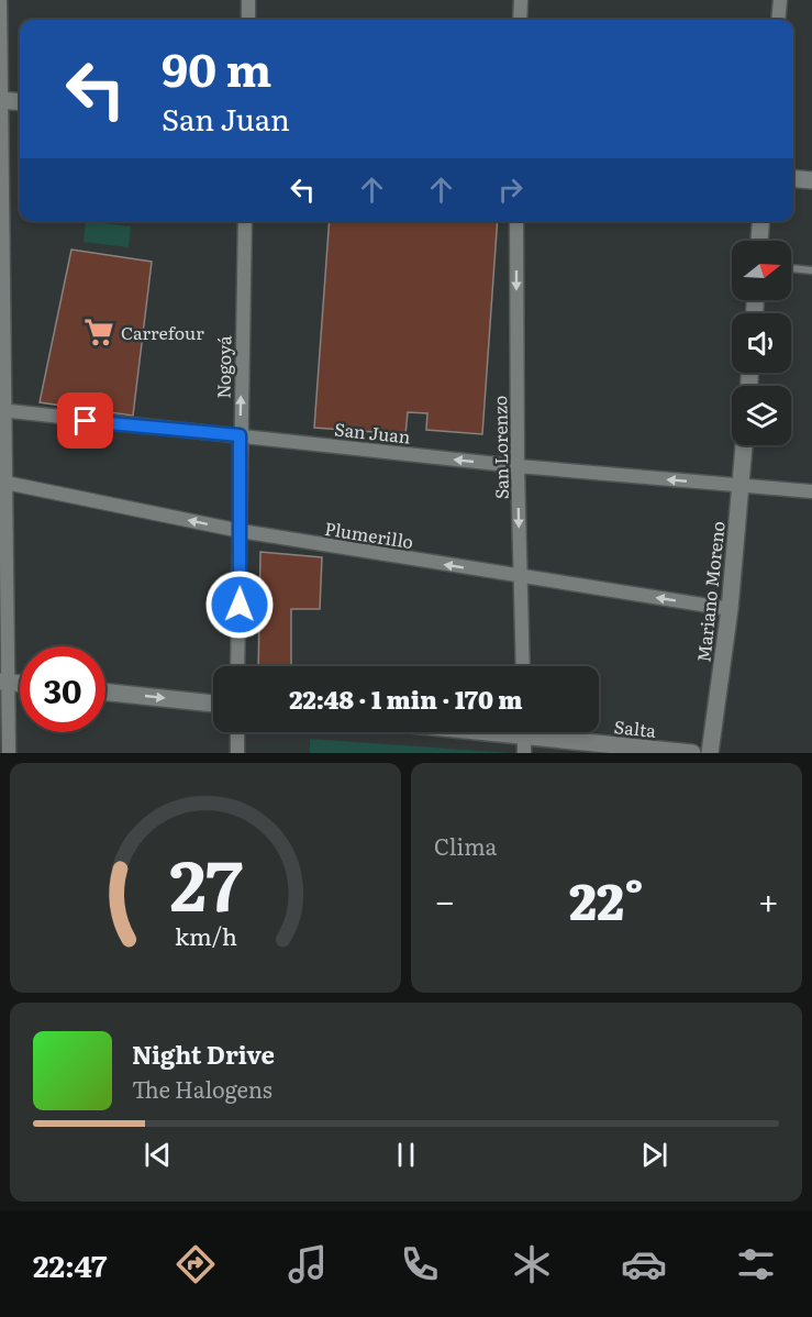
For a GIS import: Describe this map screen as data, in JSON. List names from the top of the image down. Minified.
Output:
{"streets":{"street":["Nogoyá","San Juan","San Lorenzo","Plumerillo","Mariano Moreno","Salta"]},"crossings":[["Nogoyá","San Juan"],["Nogoyá","Plumerillo"],["San Juan","San Lorenzo"],["San Juan","Mariano Moreno"],["San Lorenzo","Plumerillo"],["Plumerillo","Mariano Moreno"]],"one_way":["Nogoyá","San Juan","San Lorenzo","Plumerillo"],"places":{"supermarket":["Carrefour"]},"north":"right","page":{"turn":["90 m","San Juan"],"limit":"30","trip":"22:48 · 1 min · 170 m","tile":"Clima","heat":["−","22°","+"],"song":["Night Drive","The Halogens"],"tabs":"22:47","gauge":["27","km/h"]}}
